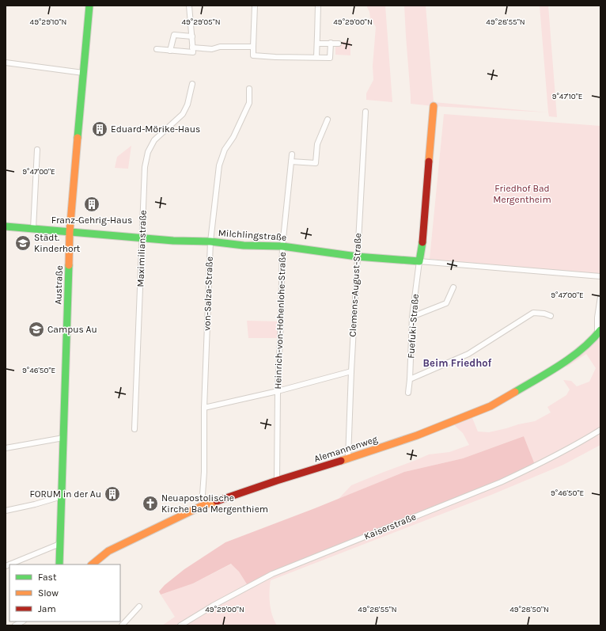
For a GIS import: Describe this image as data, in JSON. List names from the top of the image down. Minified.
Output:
{"streets":{"street":["Milchlingstraße","Maximilianstraße","Austraße","Clemens-August-Straße","von-Salza-Straße","Heinrich-von-Hohenlohe-Straße","Fuefuki-Straße","Alemannenweg","Kaiserstraße"]},"crossings":[["Milchlingstraße","Maximilianstraße"],["Milchlingstraße","Austraße"],["Milchlingstraße","Clemens-August-Straße"],["Milchlingstraße","von-Salza-Straße"],["Milchlingstraße","Heinrich-von-Hohenlohe-Straße"],["Milchlingstraße","Fuefuki-Straße"],["Clemens-August-Straße","Alemannenweg"],["von-Salza-Straße","Alemannenweg"],["Heinrich-von-Hohenlohe-Straße","Alemannenweg"]],"districts":["Beim Friedhof"],"parks":["Friedhof Bad Mergentheim"],"places":{"building":["Eduard-Mörike-Haus","Franz-Gehrig-Haus","FORUM in der Au"],"school or university":["Städt. Kinderhort","Campus Au"],"church":["Neuapostolische Kirche Bad Mergenthiem"]},"legend":["Fast","Slow","Jam"],"coordinates":["49°29'10\"N","49°29'05\"N","49°29'00\"N","49°28'55\"N","9°47'10\"E","9°47'00\"E","9°46'50\"E","49°28'50\"N"]}
